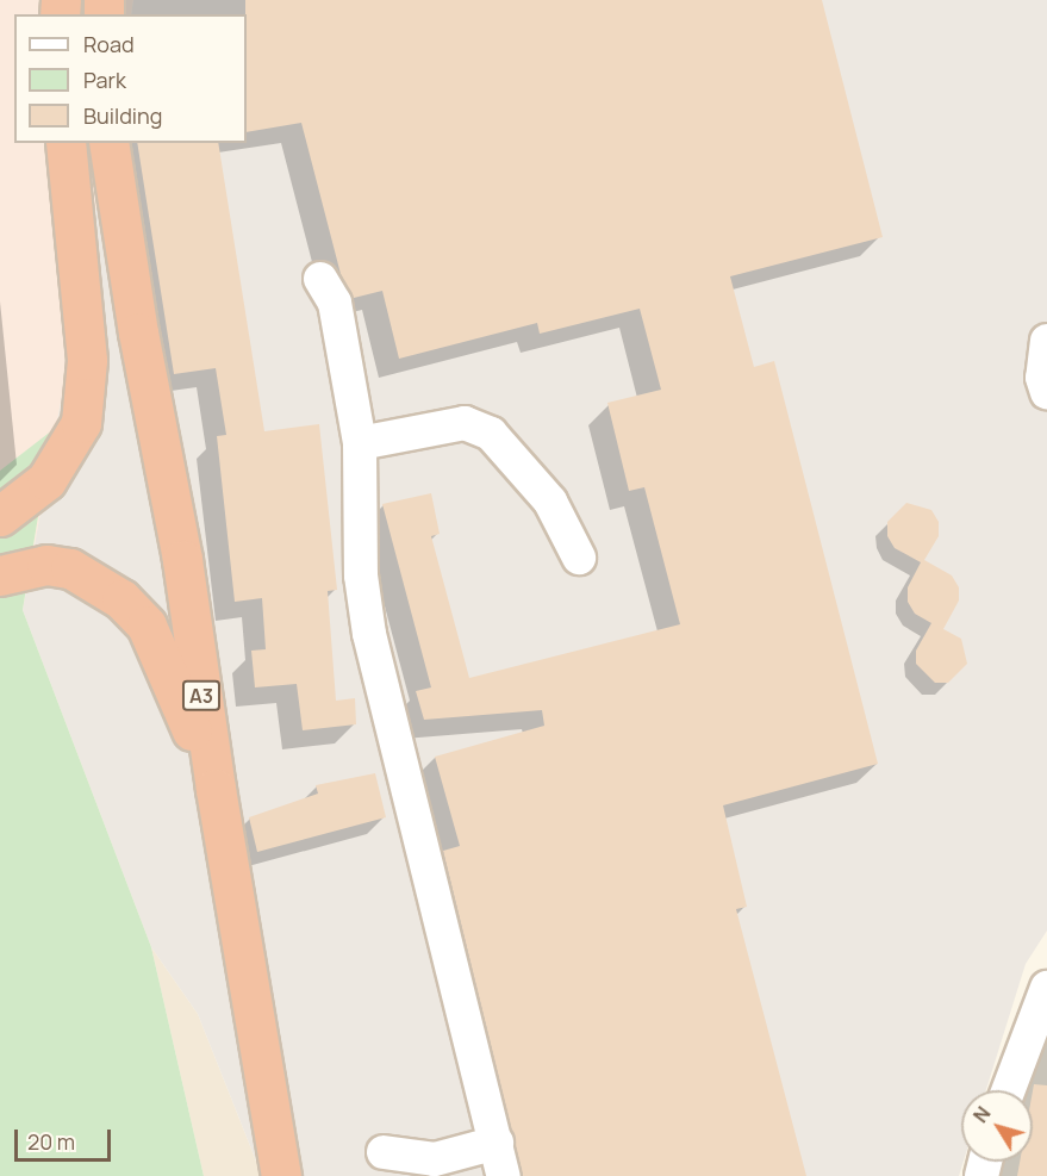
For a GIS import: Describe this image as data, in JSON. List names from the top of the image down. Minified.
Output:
{"streets":{"highway":["A3"]},"legend":["Road","Park","Building"],"scale_bar":"20 m","north":"top left"}
